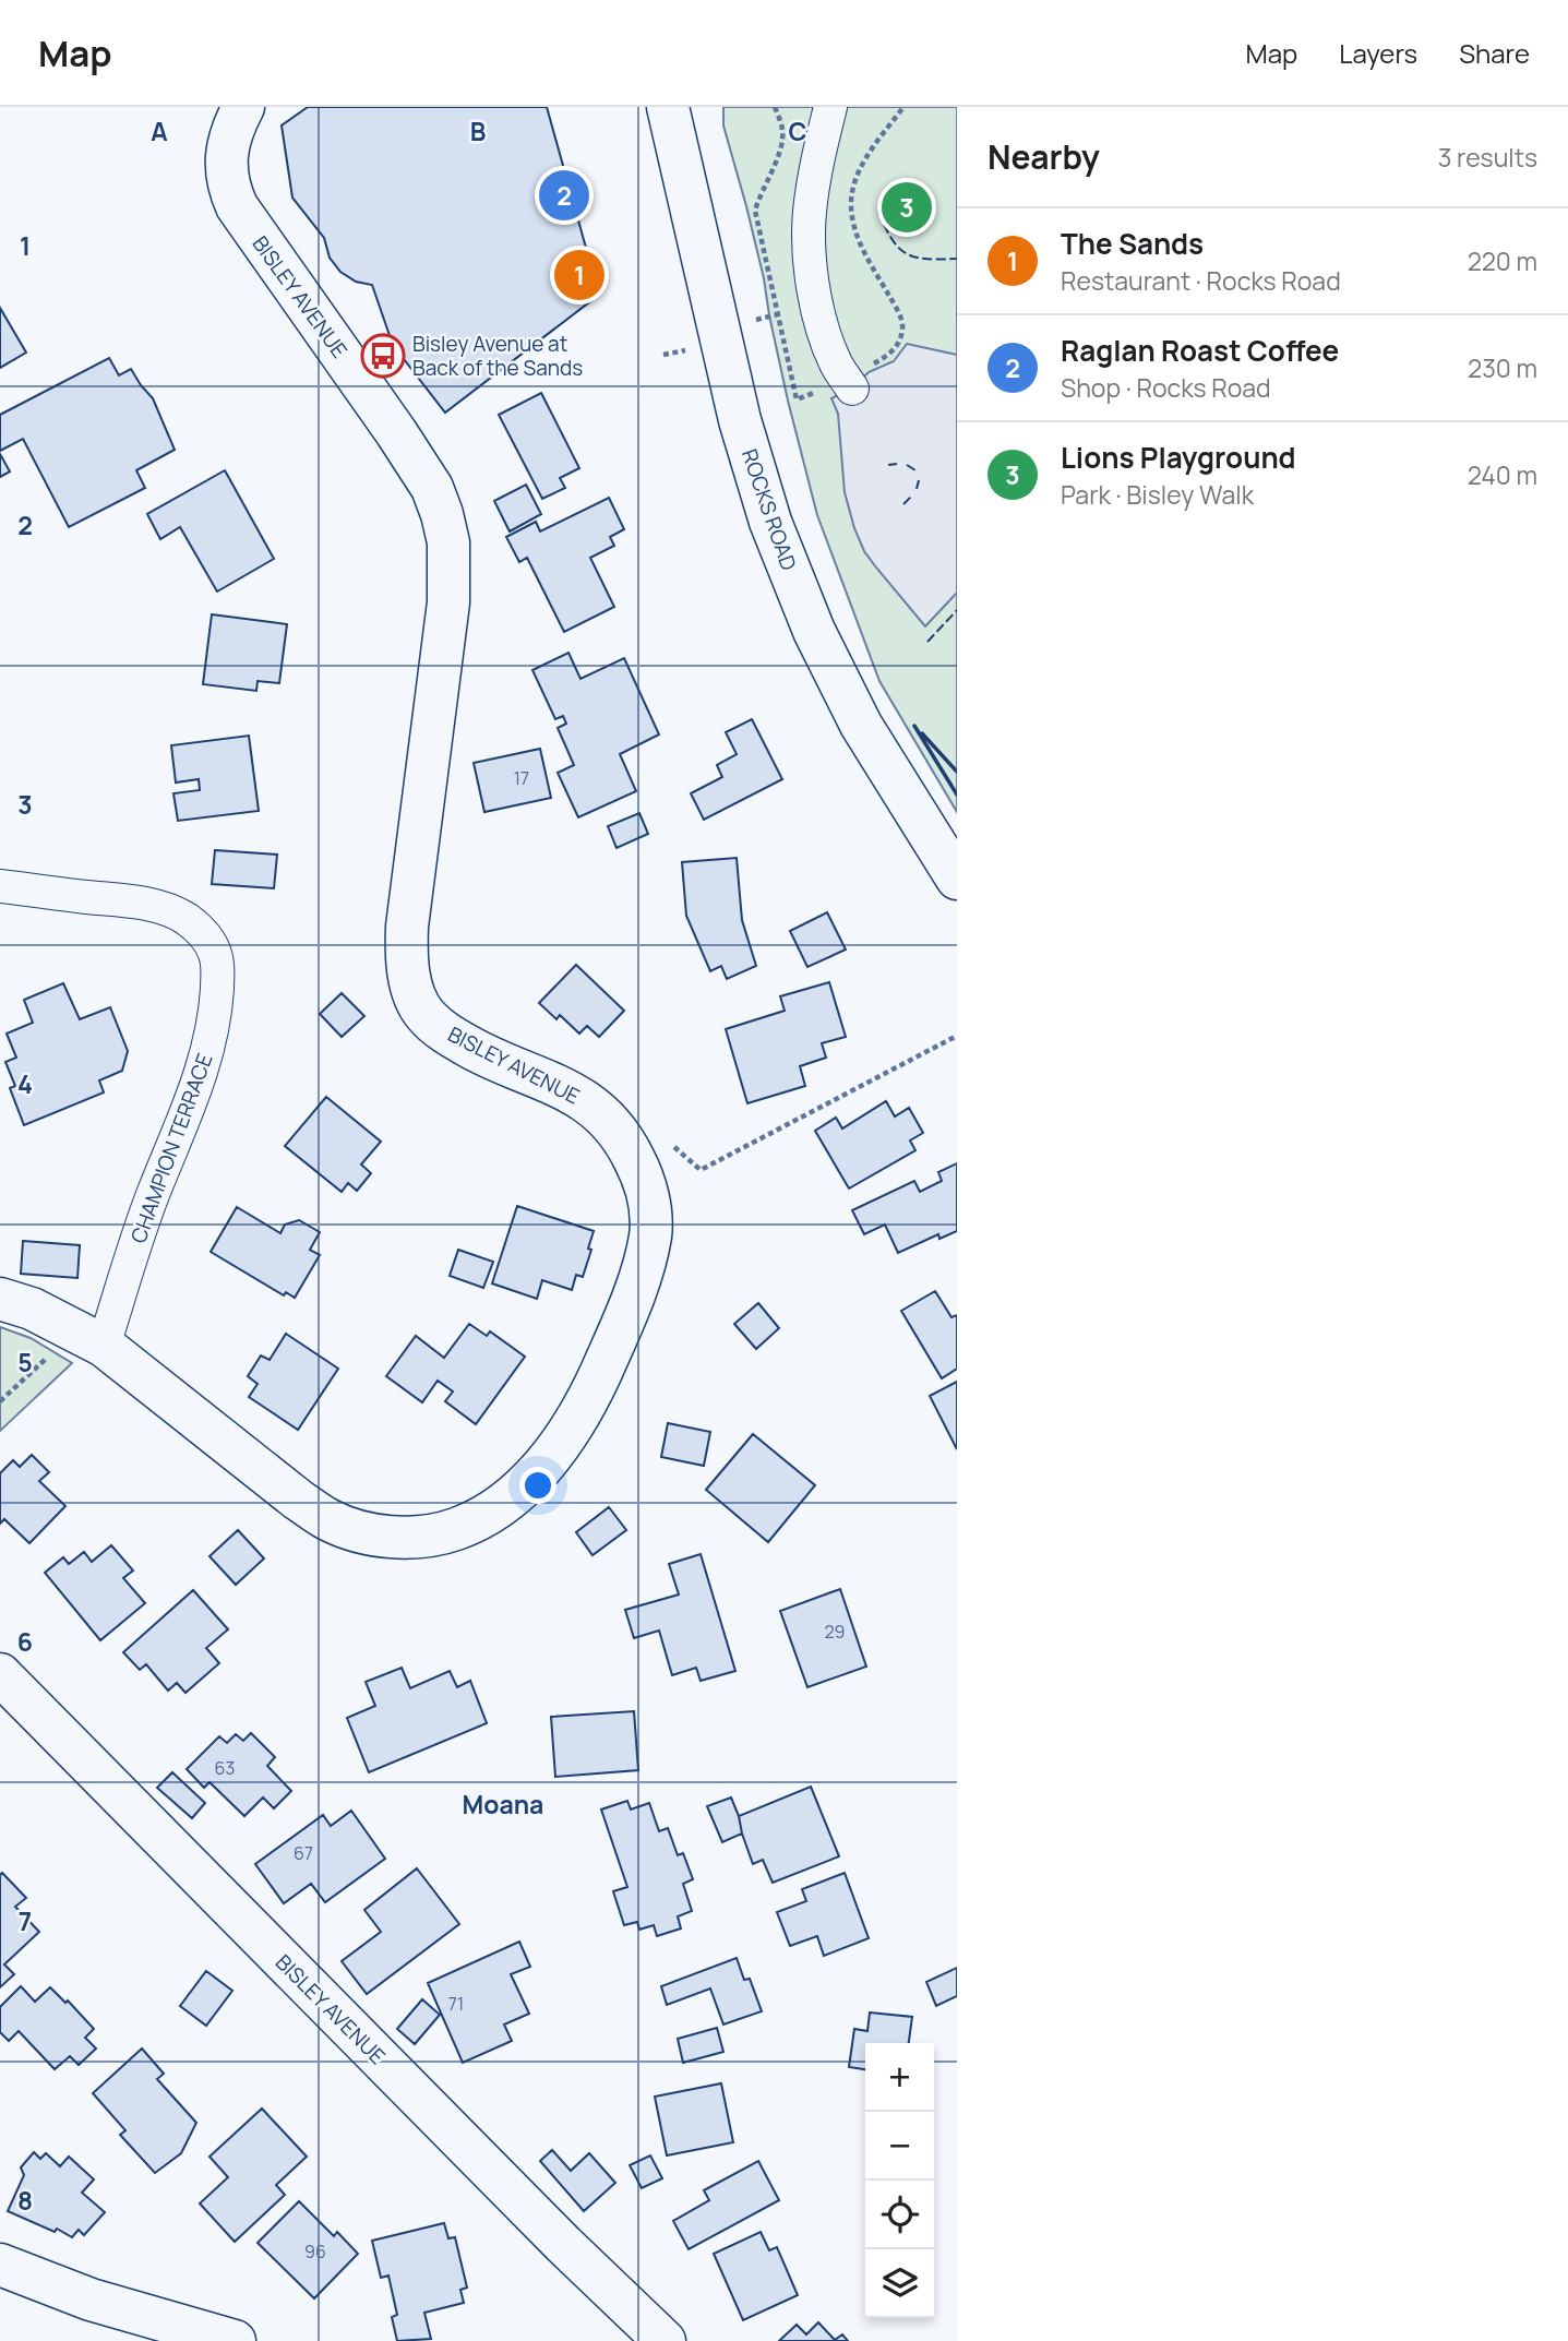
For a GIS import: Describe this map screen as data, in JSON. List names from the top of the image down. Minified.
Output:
{"streets":{"main road":["BISLEY AVENUE","ROCKS ROAD"],"street":["CHAMPION TERRACE"]},"crossings":[["BISLEY AVENUE","CHAMPION TERRACE"]],"districts":["Moana"],"places":{"bus stop":["Bisley Avenue at Back of the Sands"]},"house_numbers":["17","29","63","67","71","96"],"page":{"header":"Map","nav":["Map","Layers","Share"],"heading":["Nearby","3 results"],"pins":["2","3","1"],"list":[{"mark":"1","name":"The Sands","note":"Restaurant · Rocks Road","value":"220 m"},{"mark":"2","name":"Raglan Roast Coffee","note":"Shop · Rocks Road","value":"230 m"},{"mark":"3","name":"Lions Playground","note":"Park · Bisley Walk","value":"240 m"}],"map_buttons":["+","−"]},"grid":{"columns":["A","B","C"],"rows":["1","2","3","4","5","6","7","8"]}}
